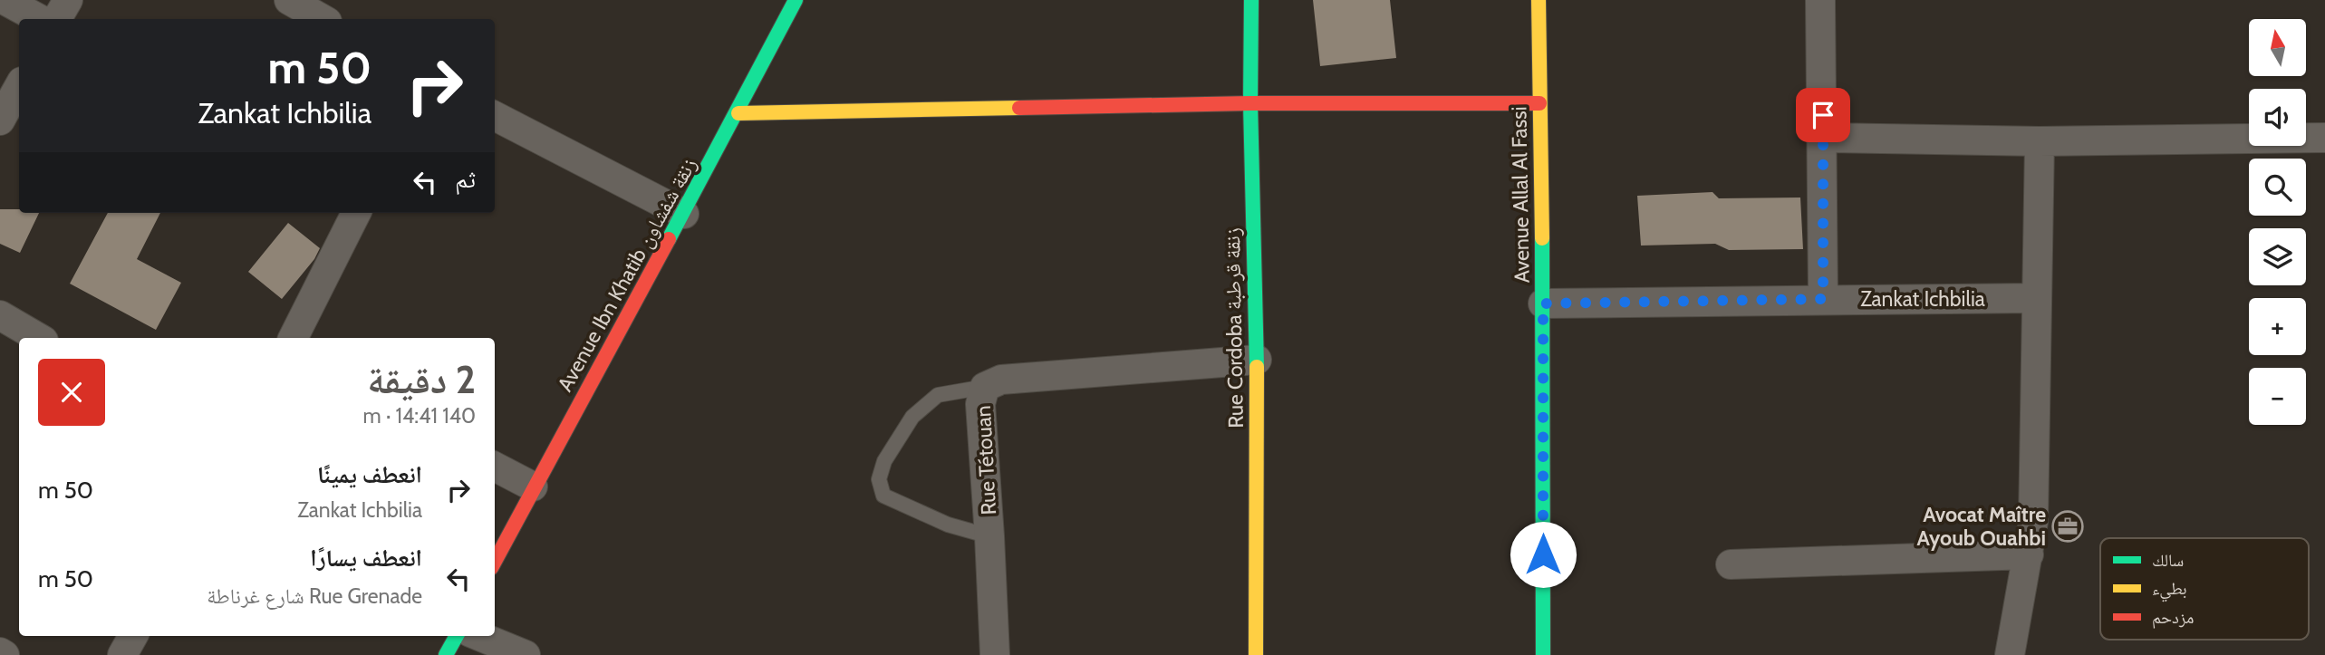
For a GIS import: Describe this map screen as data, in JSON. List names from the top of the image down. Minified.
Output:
{"streets":{"street":["Avenue Allal Al Fassi","Avenue Ibn Khatib زنقة شفشاون","Zankat Ichbilia","Rue Cordoba زنقة قرطبة","Rue Tétouan"]},"crossings":[["Avenue Allal Al Fassi","Zankat Ichbilia"],["Rue Cordoba زنقة قرطبة","Rue Tétouan"]],"places":{"office":["Avocat Maître Ayoub Ouahbi"]},"legend":["سالك","بطيء","مزدحم"],"north":"top","page":{"map_buttons":["+","−"],"turn":["50 m","Zankat Ichbilia"],"then":"ثم","heading":["2 دقيقة","140 m · 14:41"],"list":[{"name":"انعطف يمينًا","note":"Zankat Ichbilia","value":"50 m"},{"name":"انعطف يسارًا","note":"Rue Grenade شارع غرناطة","value":"50 m"}]}}
